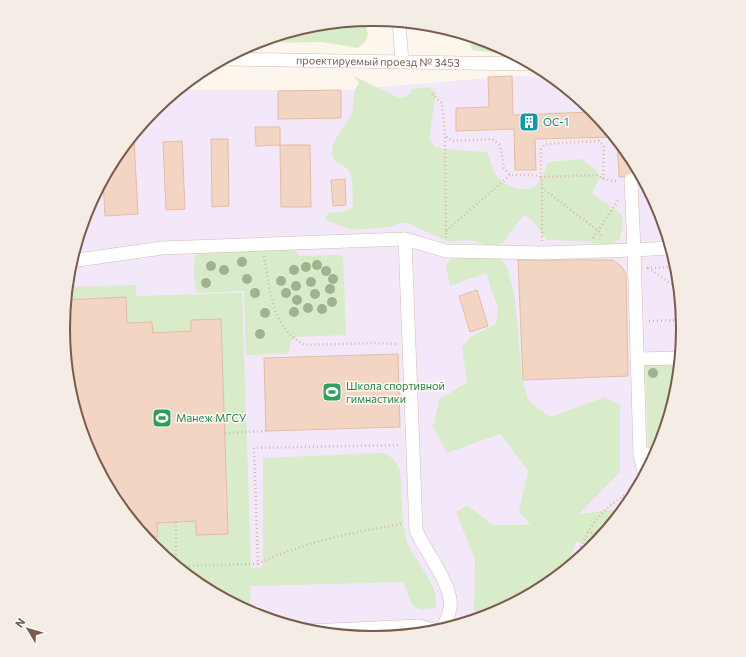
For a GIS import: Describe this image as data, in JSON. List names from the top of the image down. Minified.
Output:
{"streets":{"street":["проектируемый проезд № 3453"]},"places":{"building":["ОС-1"],"sports":["Школа спортивной гимнастики","Манеж МГСУ"]},"north":"top left"}
